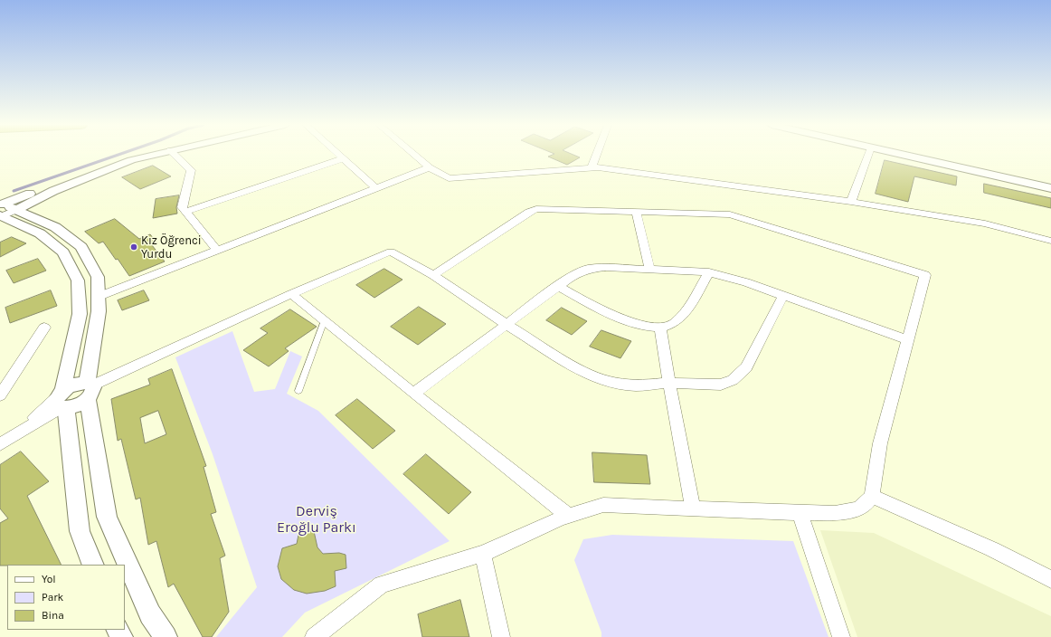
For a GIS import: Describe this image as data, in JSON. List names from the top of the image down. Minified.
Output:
{"parks":["Derviş Eroğlu Parkı"],"places":["Kız Öğrenci Yurdu"],"legend":["Yol","Park","Bina"]}
